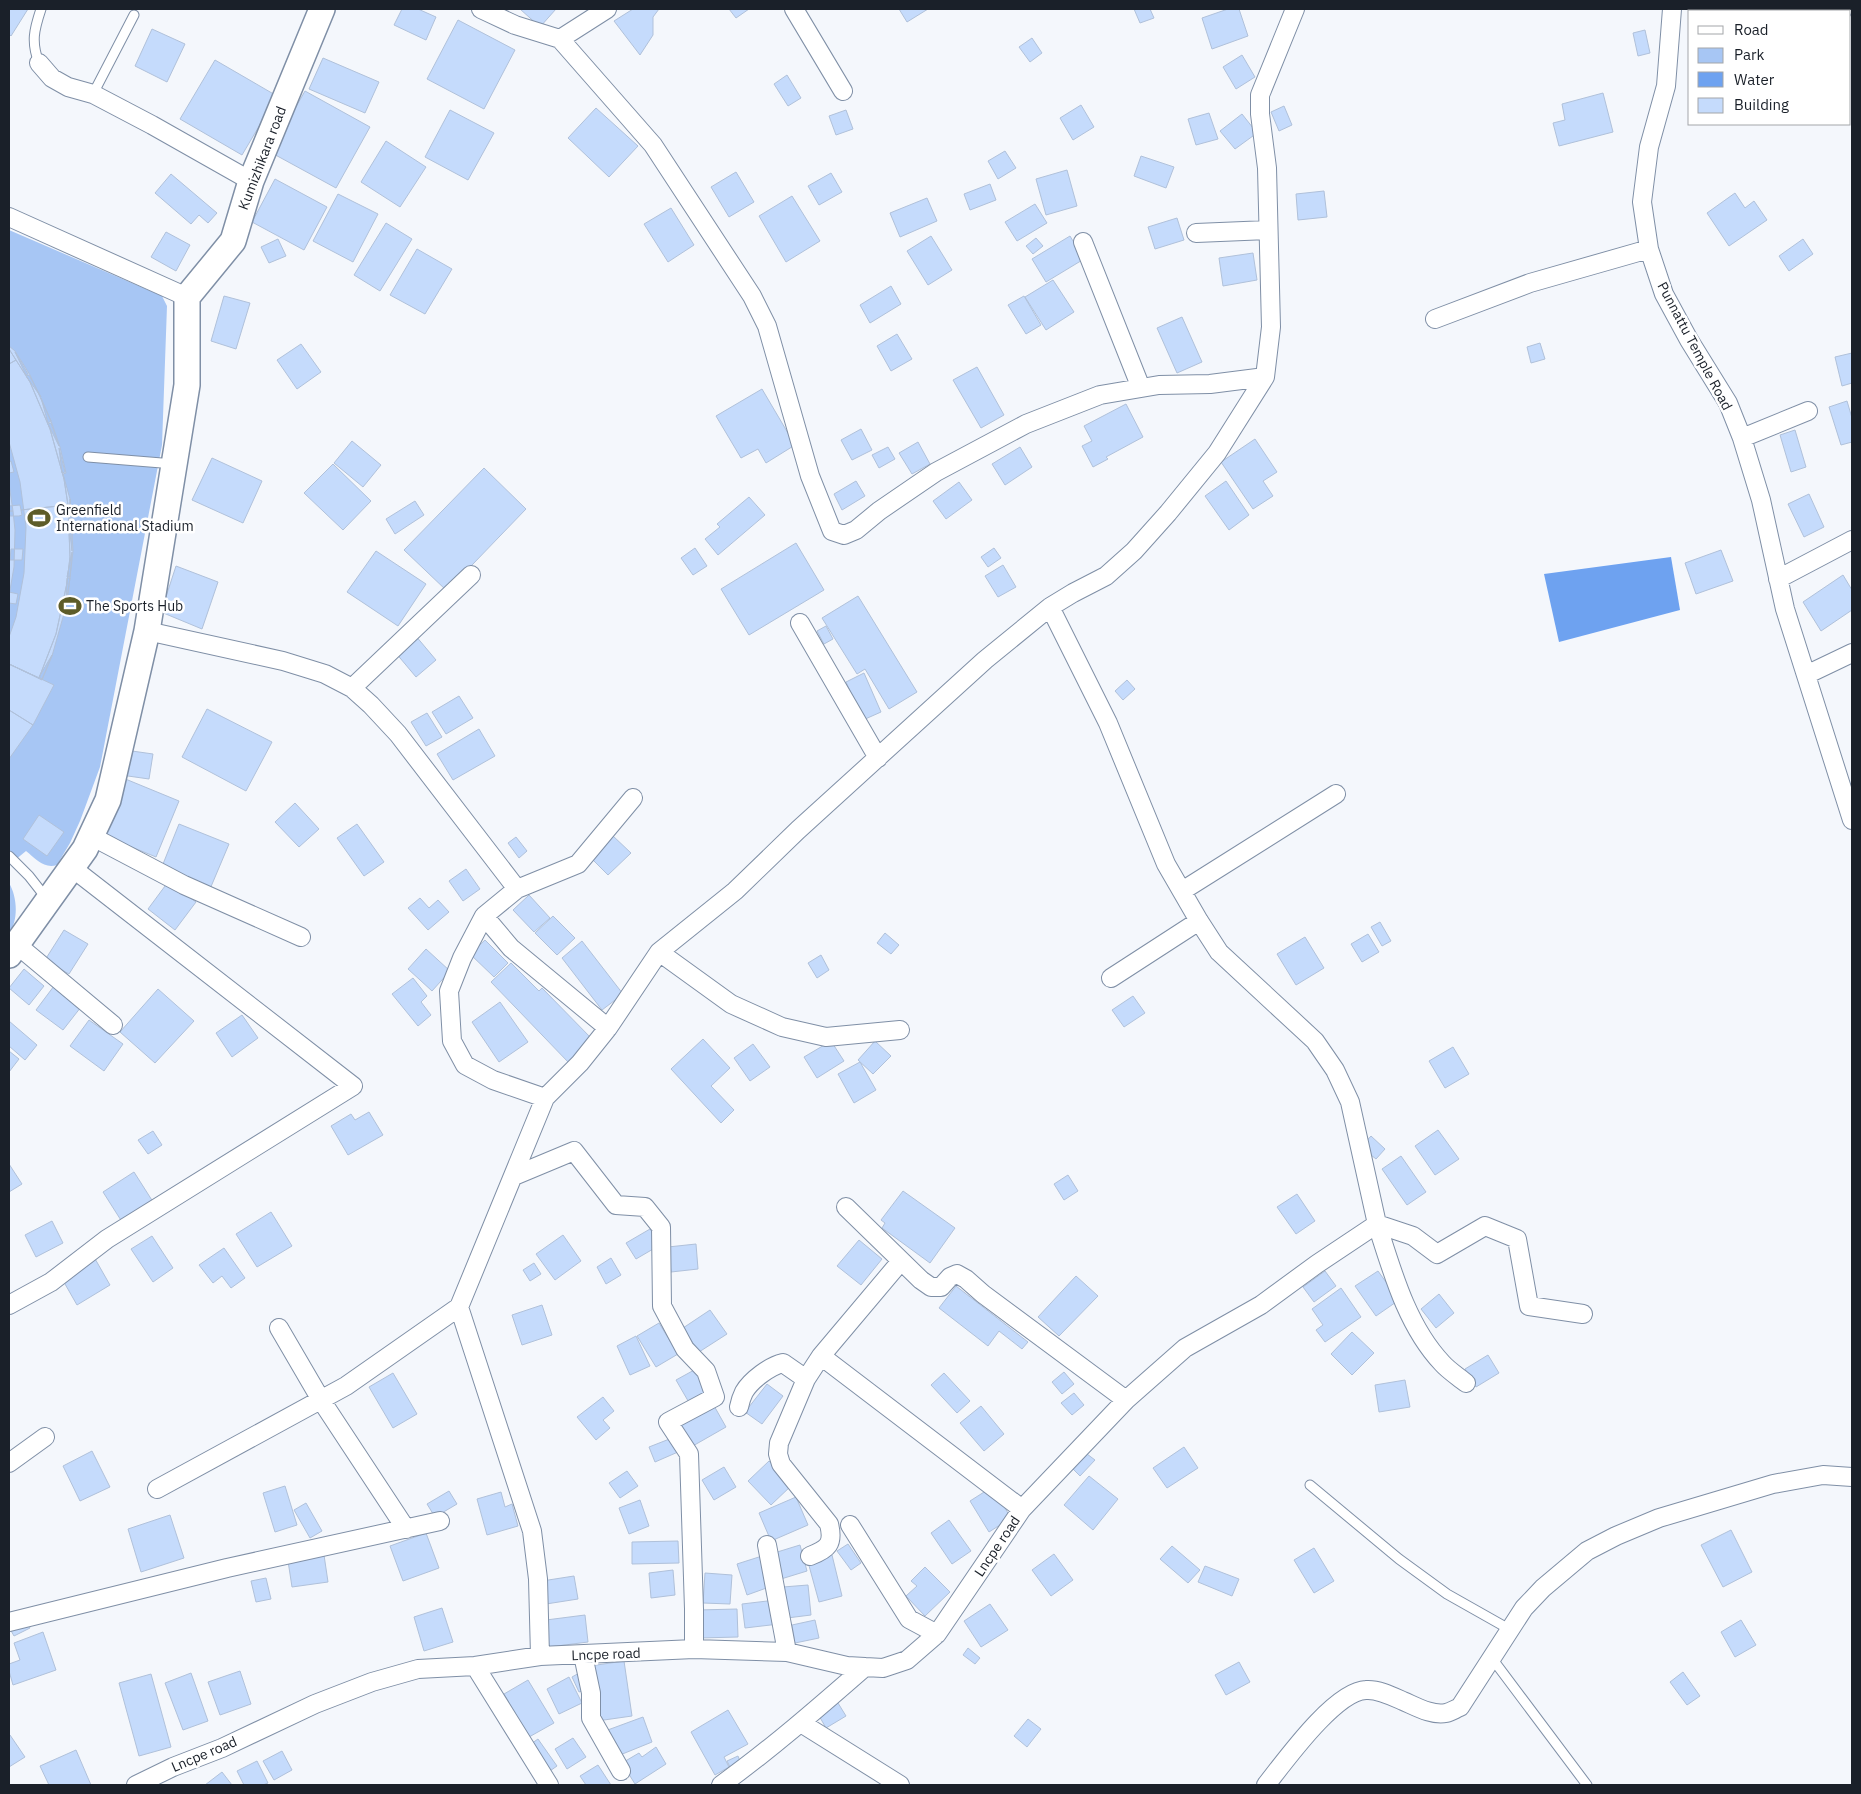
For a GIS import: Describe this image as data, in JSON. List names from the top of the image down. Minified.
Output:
{"streets":{"street":["Kumizhikara road","Punnattu Temple Road","Lncpe road"]},"places":{"sports":["Greenfield International Stadium","The Sports Hub"]},"legend":["Road","Park","Water","Building"]}
